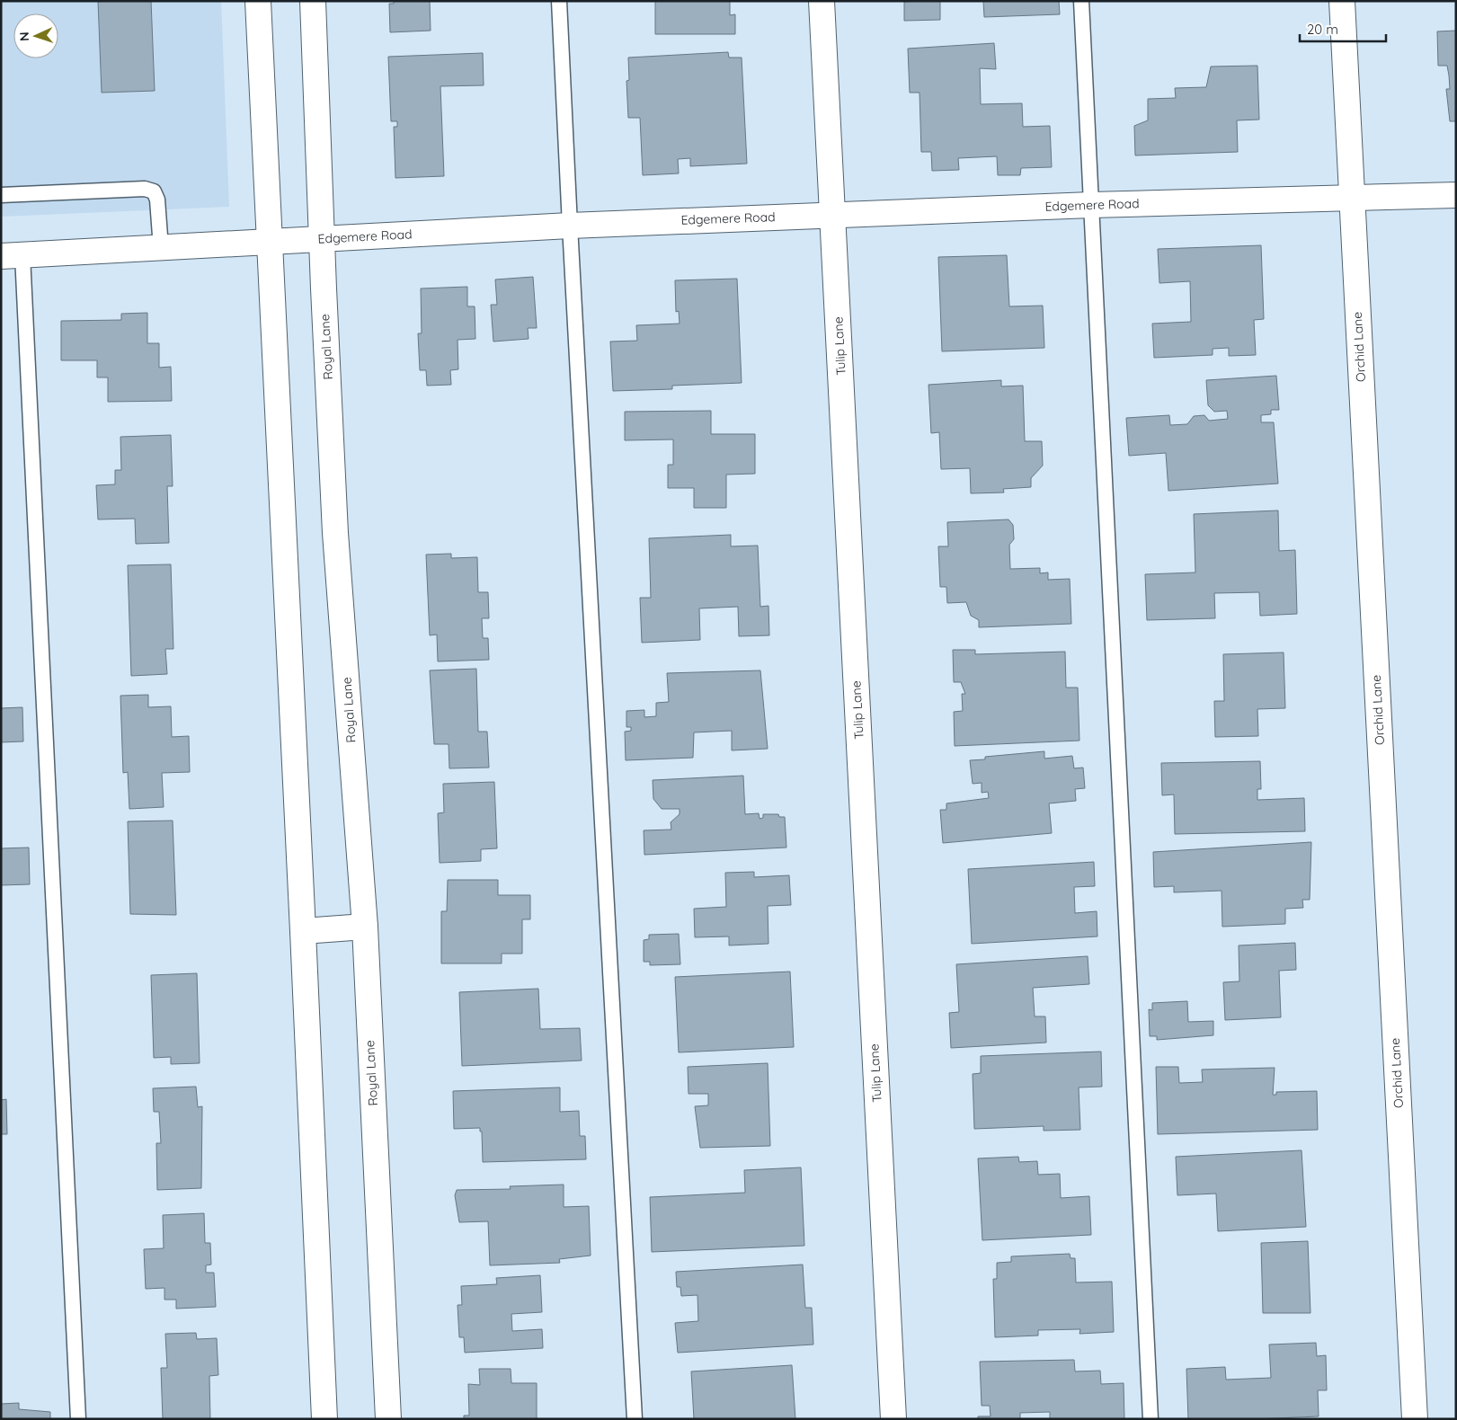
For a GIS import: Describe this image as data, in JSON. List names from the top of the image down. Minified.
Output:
{"streets":{"street":["Edgemere Road","Tulip Lane","Royal Lane","Orchid Lane"]},"crossings":[["Edgemere Road","Tulip Lane"],["Edgemere Road","Royal Lane"],["Edgemere Road","Orchid Lane"]],"scale_bar":"20 m","north":"left"}
